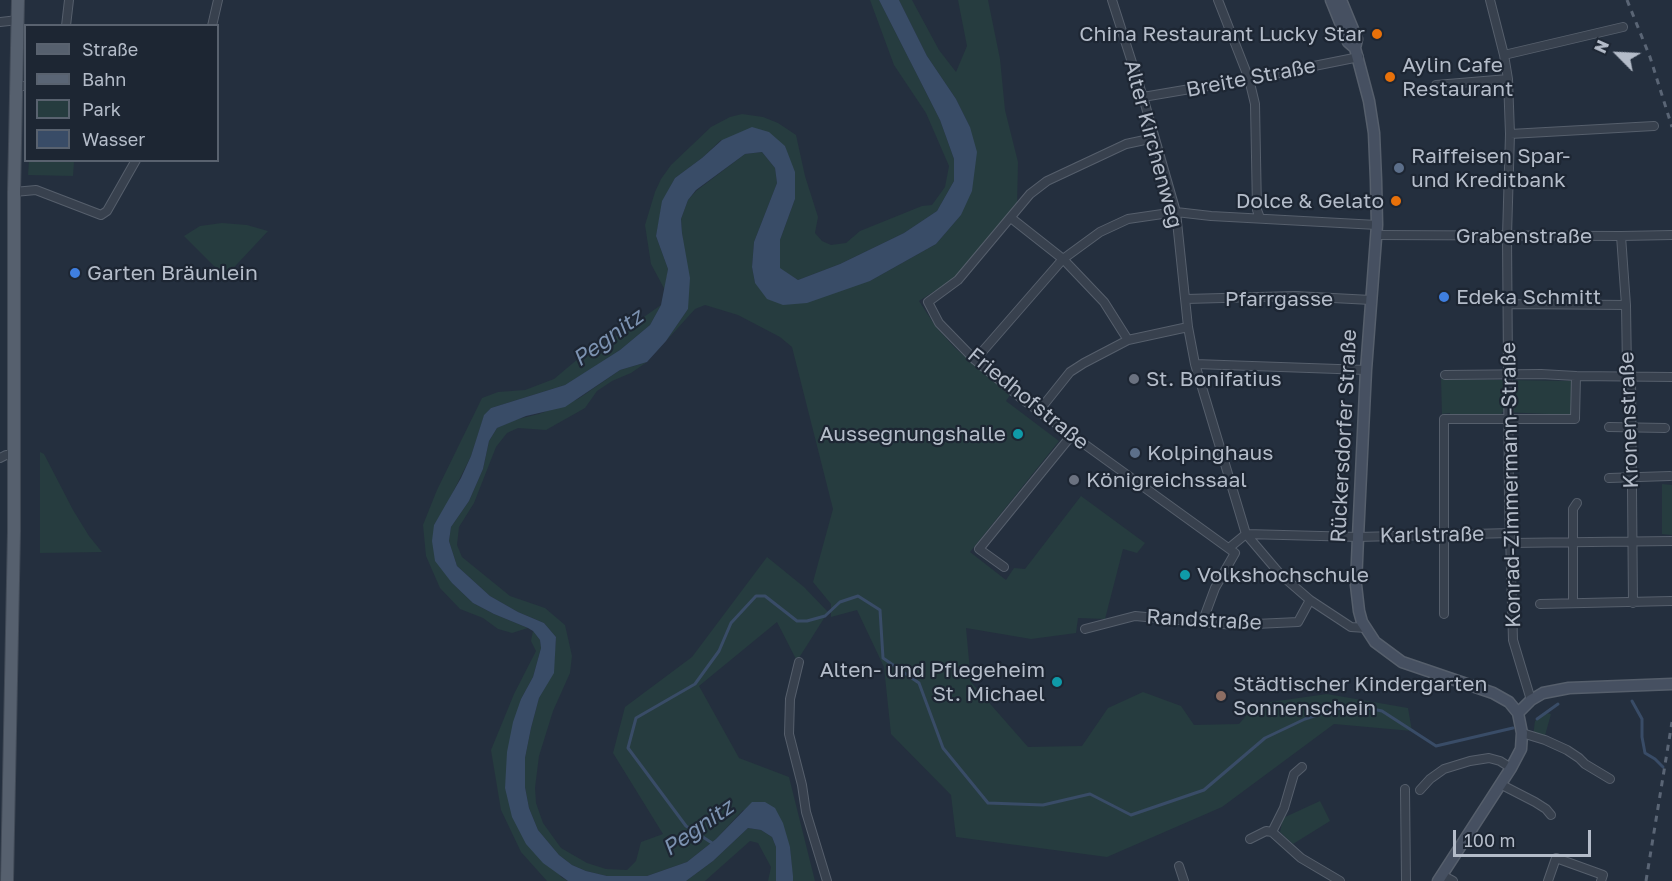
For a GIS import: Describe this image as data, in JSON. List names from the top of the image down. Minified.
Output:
{"streets":{"main road":["Rückersdorfer Straße"],"street":["Breite Straße","Alter Kirchenweg","Grabenstraße","Pfarrgasse","Friedhofstraße","Kronenstraße","Konrad-Zimmermann-Straße","Karlstraße","Randstraße"]},"crossings":[["Breite Straße","Alter Kirchenweg"],["Breite Straße","Rückersdorfer Straße"],["Alter Kirchenweg","Grabenstraße"],["Alter Kirchenweg","Pfarrgasse"],["Alter Kirchenweg","Karlstraße"],["Grabenstraße","Friedhofstraße"],["Grabenstraße","Kronenstraße"],["Grabenstraße","Rückersdorfer Straße"],["Grabenstraße","Konrad-Zimmermann-Straße"],["Pfarrgasse","Rückersdorfer Straße"],["Kronenstraße","Karlstraße"],["Rückersdorfer Straße","Karlstraße"],["Konrad-Zimmermann-Straße","Karlstraße"]],"water":["Pegnitz"],"places":["China Restaurant Lucky Star","Aylin Cafe Restaurant","Raiffeisen Spar- und Kreditbank","Dolce & Gelato","Garten Bräunlein","Edeka Schmitt","St. Bonifatius","Aussegnungshalle","Kolpinghaus","Königreichssaal","Volkshochschule","Alten- und Pflegeheim St. Michael","Städtischer Kindergarten Sonnenschein"],"legend":["Straße","Bahn","Park","Wasser"],"scale_bar":"100 m","north":"top left"}
